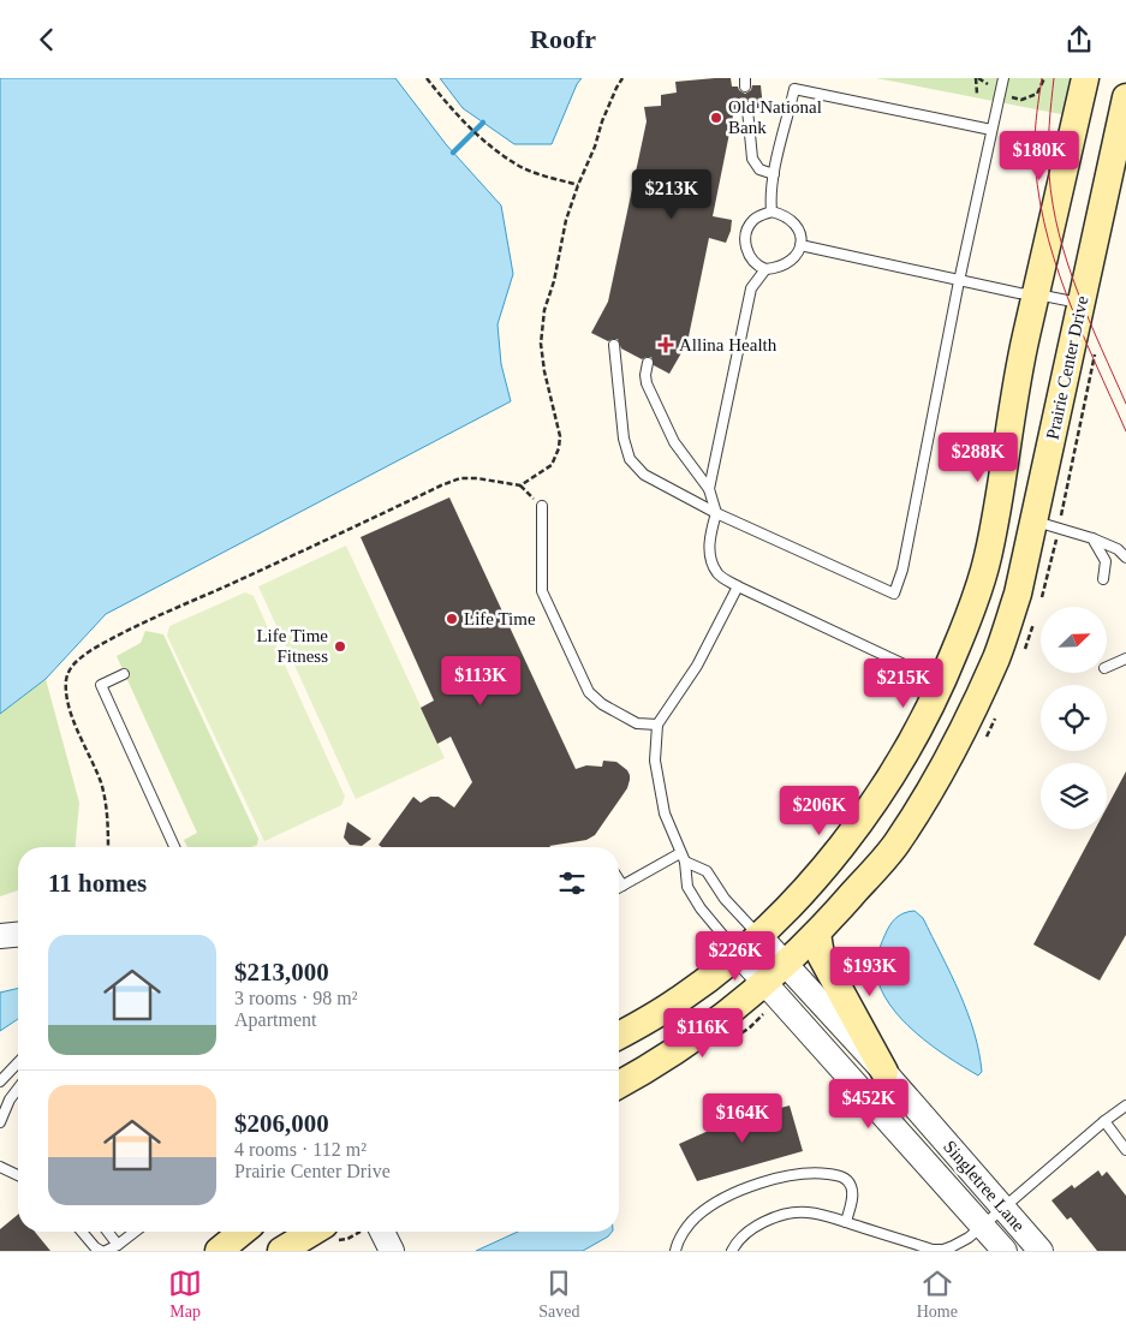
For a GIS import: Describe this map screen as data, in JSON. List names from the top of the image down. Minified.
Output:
{"streets":{"main road":["Prairie Center Drive"],"street":["Singletree Lane"]},"crossings":[["Prairie Center Drive","Singletree Lane"]],"places":{"other":["Old National Bank","Life Time","Life Time Fitness"],"health":["Allina Health"]},"north":"top right","page":{"header":"Roofr","price":["$180K","$213K","$288K","$113K","$215K","$206K","$226K","$193K","$116K","$452K","$164K"],"heading":"11 homes","list":[{"name":"$213,000","note":"3 rooms · 98 m² · Apartment"},{"name":"$206,000","note":"4 rooms · 112 m² · Prairie Center Drive"}],"tabs":["Map","Saved","Home"]}}
